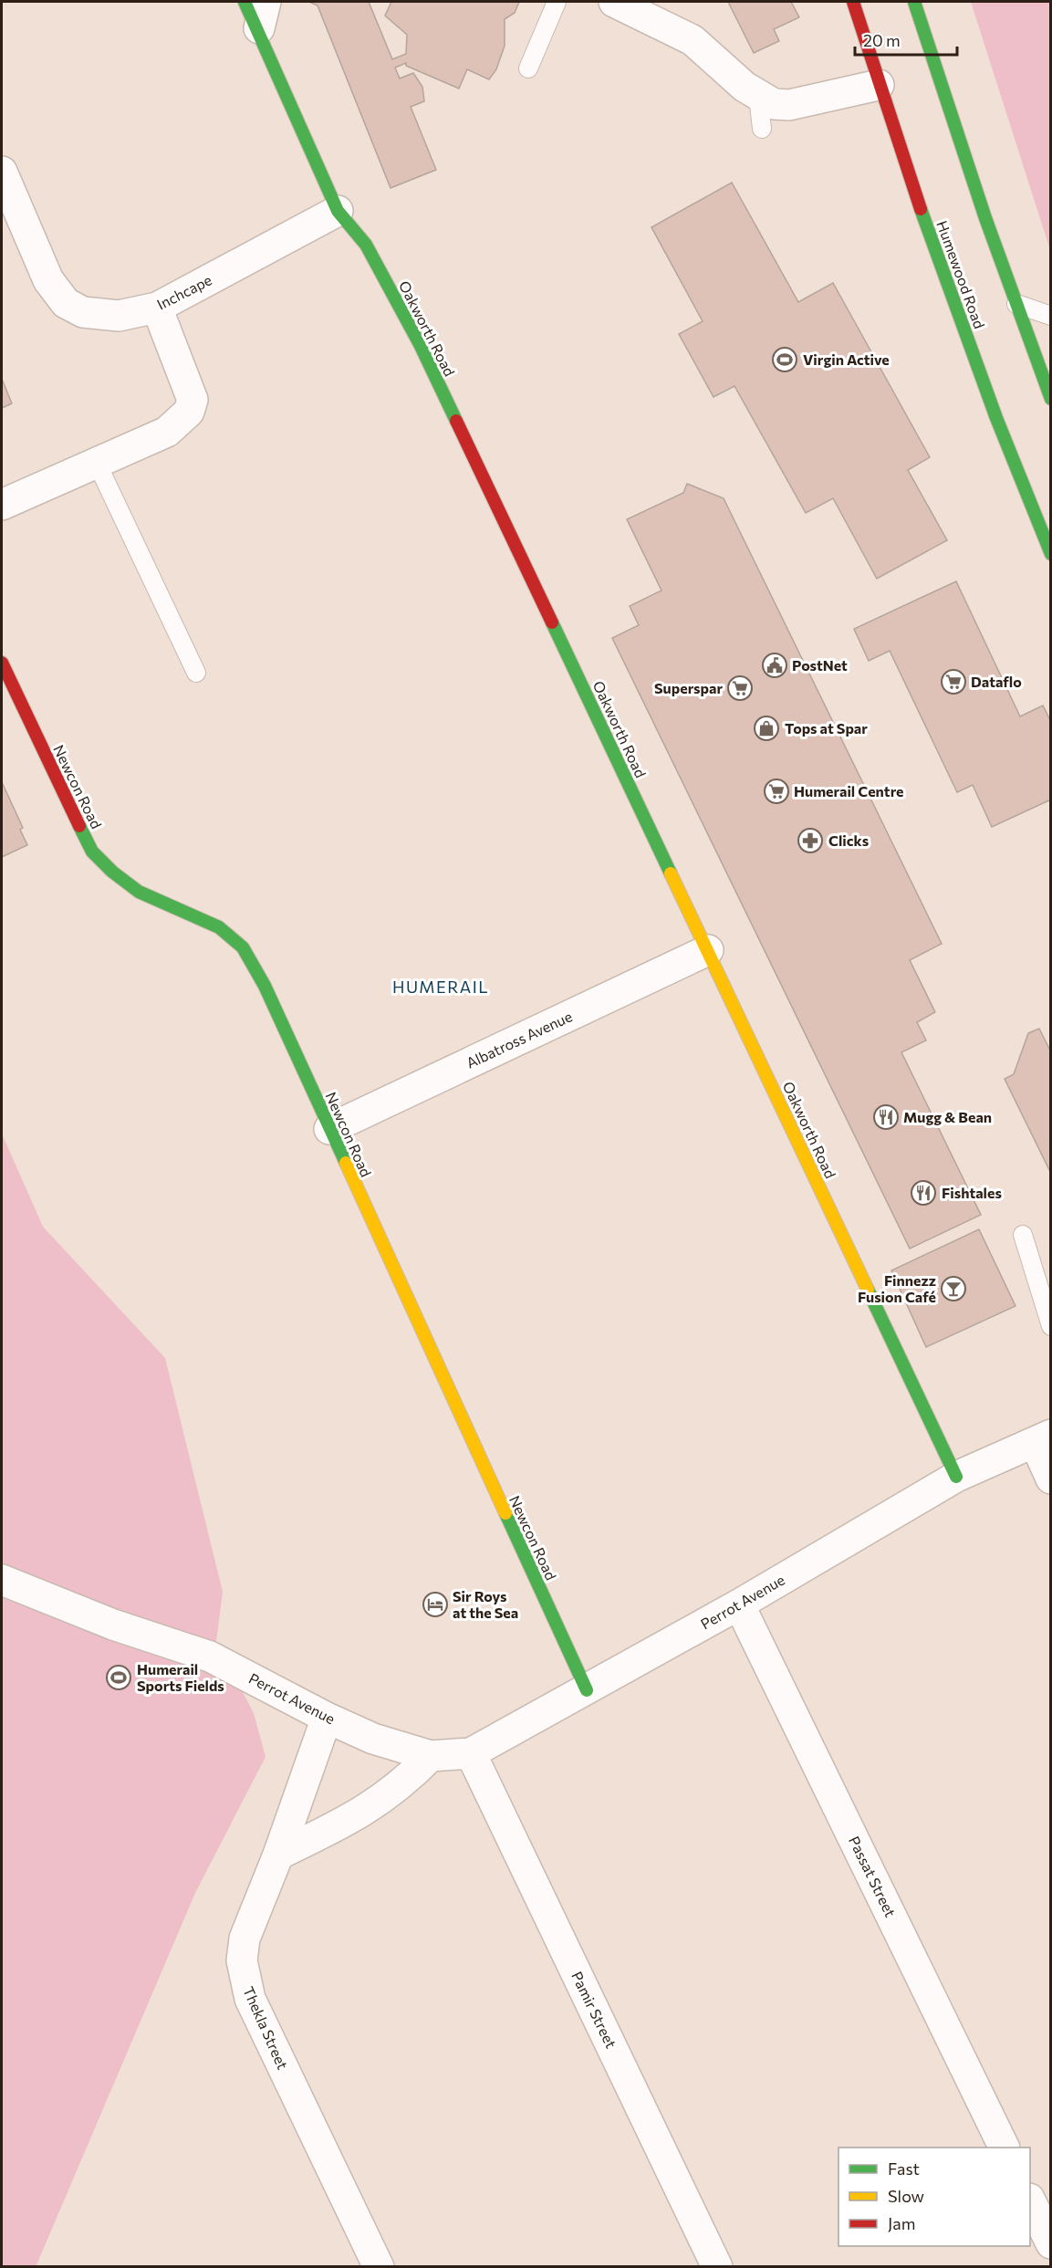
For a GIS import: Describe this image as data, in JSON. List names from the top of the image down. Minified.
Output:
{"streets":{"street":["Humewood Road","Inchcape","Oakworth Road","Newcon Road","Albatross Avenue","Perrot Avenue","Passat Street","Pamir Street","Thekla Street"]},"crossings":[["Inchcape","Oakworth Road"],["Oakworth Road","Albatross Avenue"],["Oakworth Road","Perrot Avenue"],["Newcon Road","Albatross Avenue"],["Newcon Road","Perrot Avenue"],["Perrot Avenue","Passat Street"],["Perrot Avenue","Pamir Street"],["Perrot Avenue","Thekla Street"]],"districts":["HUMERAIL"],"places":{"sports":["Virgin Active","Humerail Sports Fields"],"public building":["PostNet"],"supermarket":["Dataflo","Superspar","Humerail Centre"],"shop":["Tops at Spar"],"pharmacy":["Clicks"],"restaurant":["Mugg & Bean","Fishtales"],"bar":["Finnezz Fusion Café"],"hotel":["Sir Roys at the Sea"]},"legend":["Fast","Slow","Jam"],"scale_bar":"20 m"}
